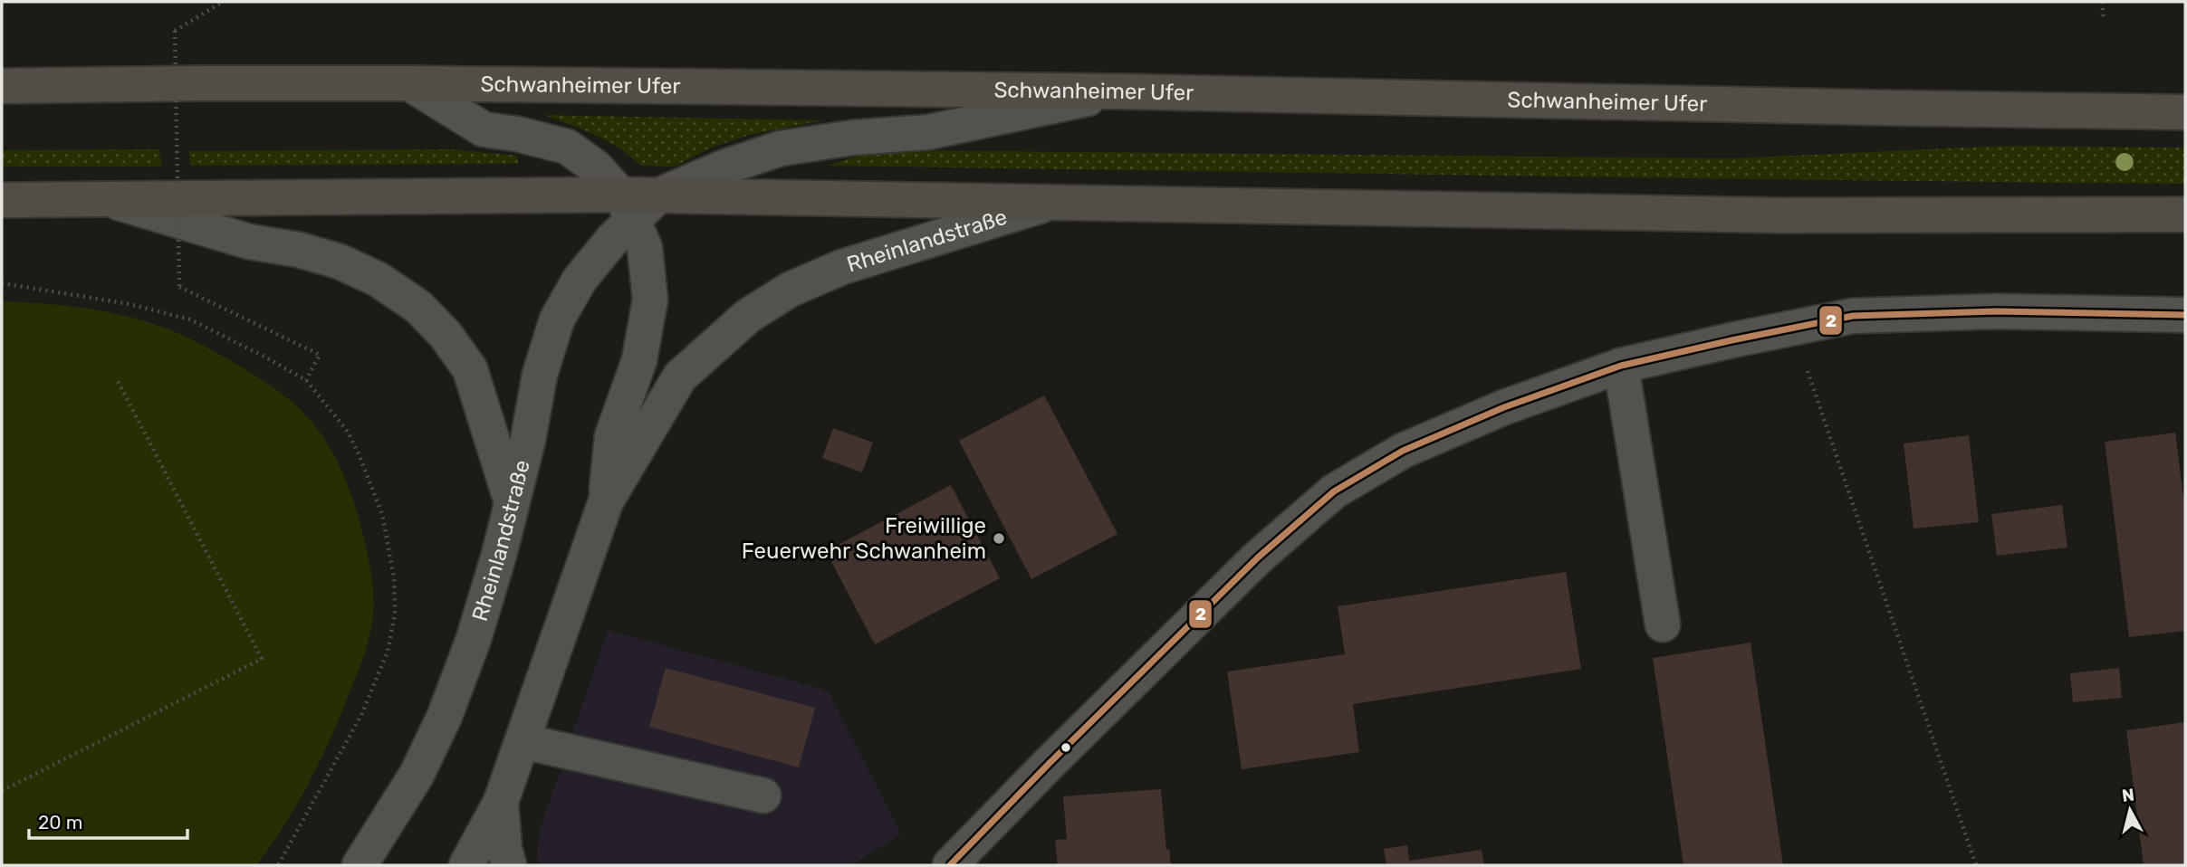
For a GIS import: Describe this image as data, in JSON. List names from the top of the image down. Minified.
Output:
{"streets":{"main road":["Schwanheimer Ufer"],"street":["Rheinlandstraße"]},"crossings":[["Schwanheimer Ufer","Rheinlandstraße"]],"places":["Freiwillige Feuerwehr Schwanheim"],"lines":["transit line 2"],"scale_bar":"20 m","north":"top"}
